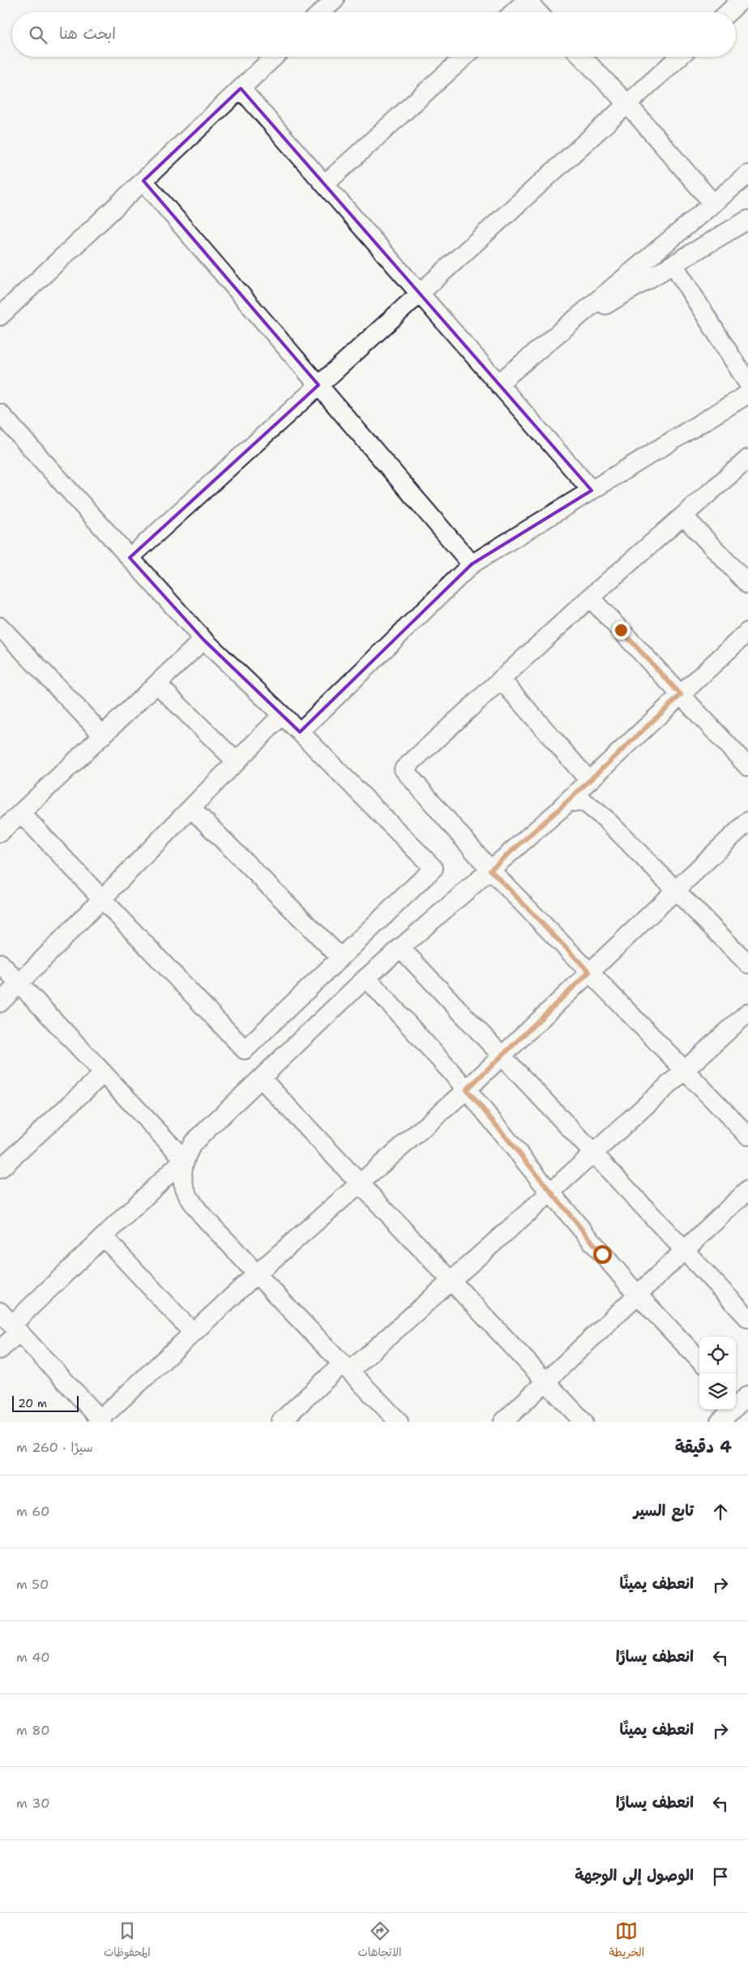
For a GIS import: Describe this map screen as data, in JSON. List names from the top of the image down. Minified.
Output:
{"scale_bar":"20 m","page":{"search":"ابحث هنا","scale":"20 m","heading":["4 دقيقة","سيرًا · 260 m"],"list":[["تابع السير","60 m"],["انعطف يمينًا","50 m"],["انعطف يسارًا","40 m"],["انعطف يمينًا","80 m"],["انعطف يسارًا","30 m"],"الوصول إلى الوجهة"],"nav":["الخريطة","الاتجاهات","المحفوظات"]}}
